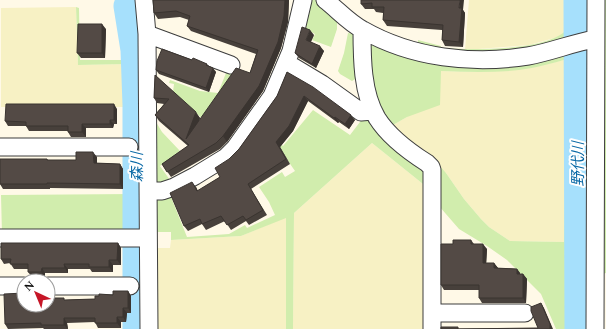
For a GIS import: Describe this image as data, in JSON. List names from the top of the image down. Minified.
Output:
{"water":["野代川","森川"],"north":"top left"}
